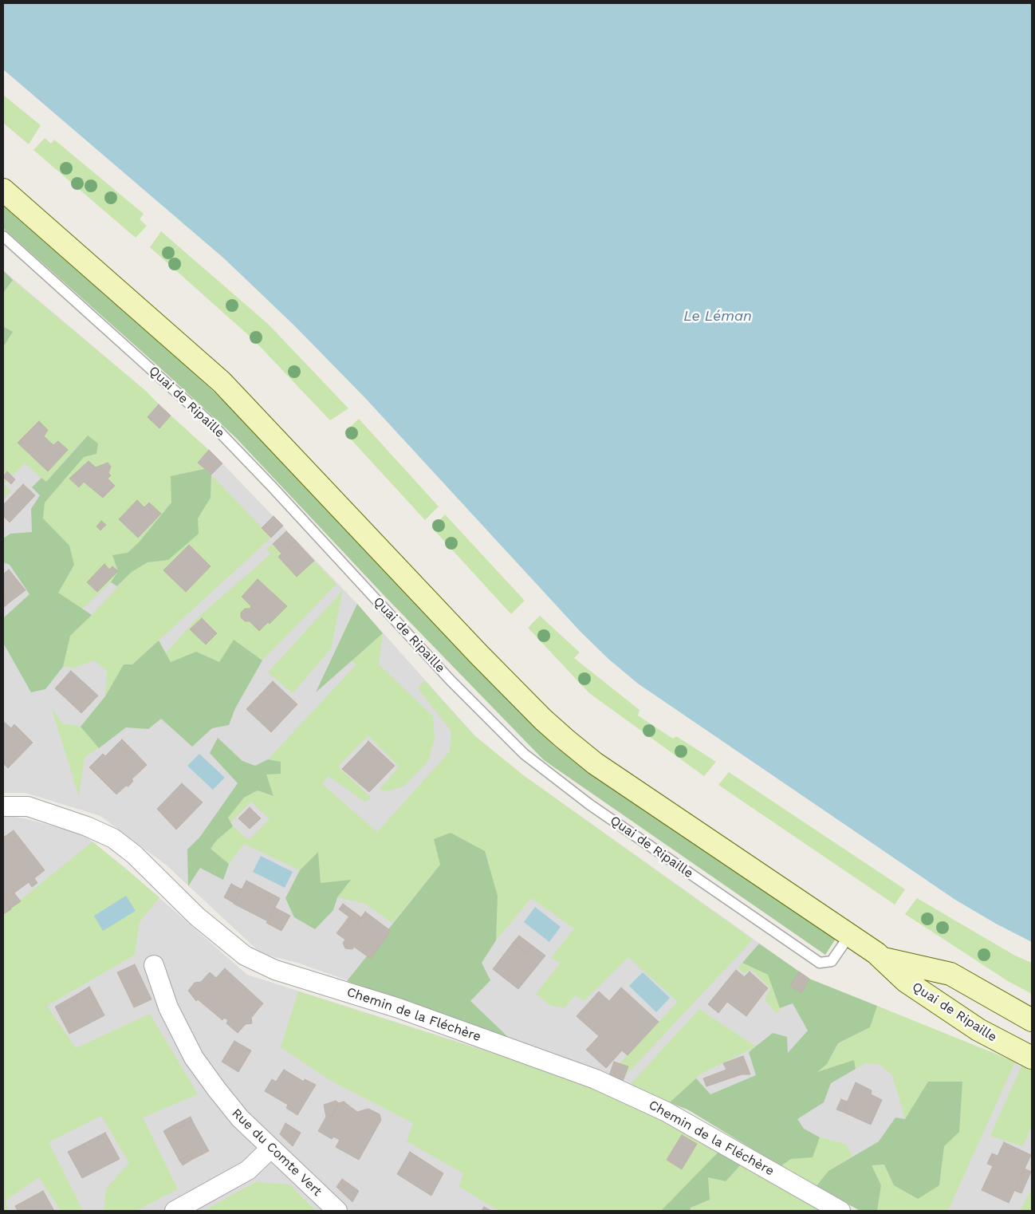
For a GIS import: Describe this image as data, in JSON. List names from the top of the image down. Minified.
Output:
{"streets":{"street":["Quai de Ripaille","Chemin de la Fléchère","Rue du Comte Vert"]},"water":["Le Léman"]}
